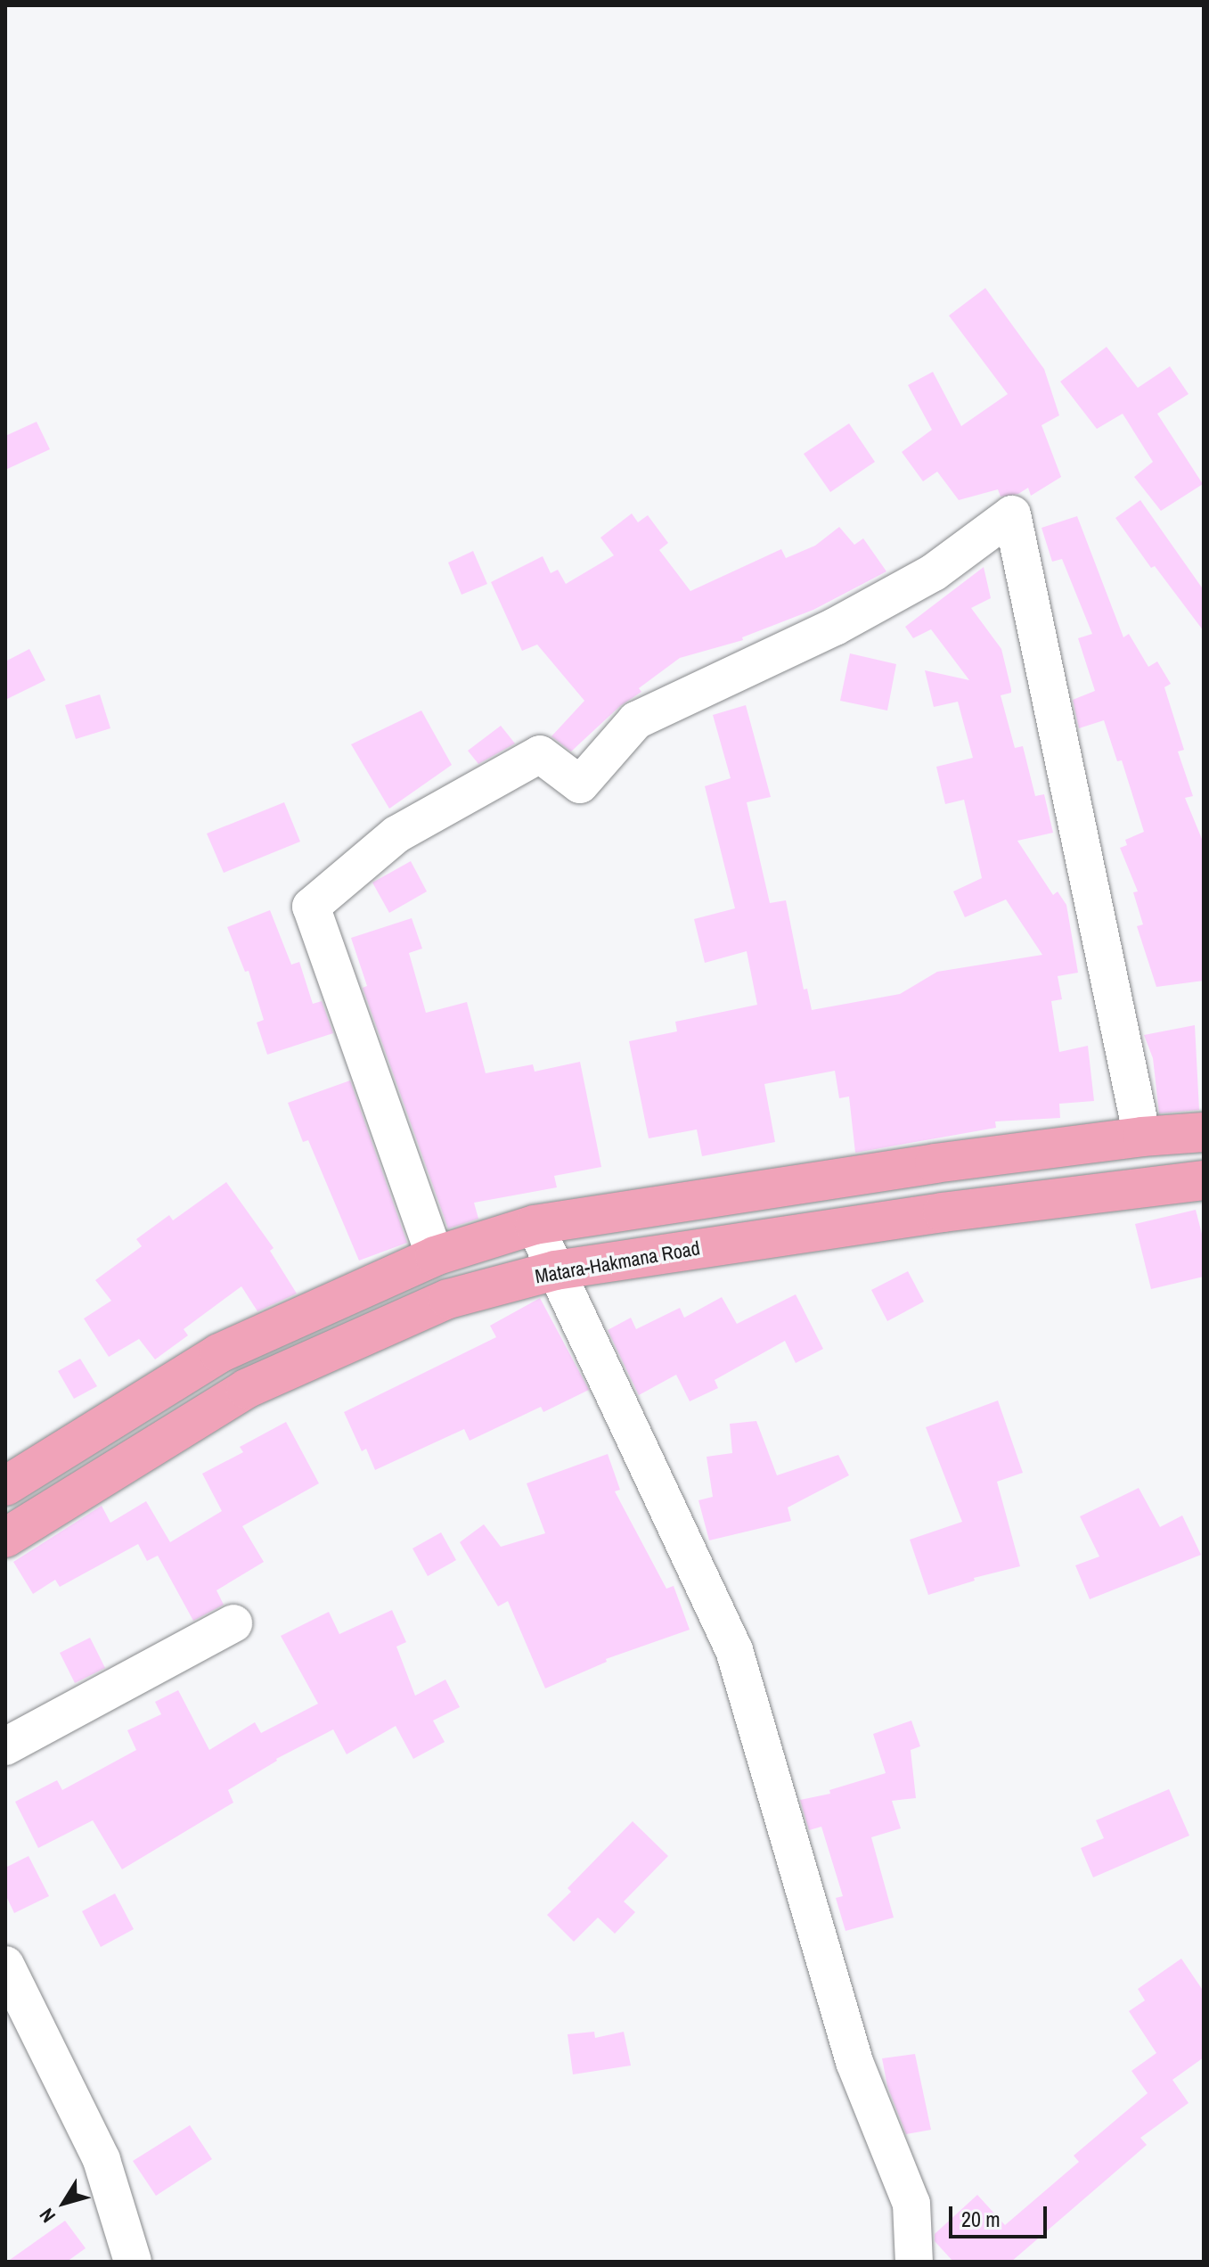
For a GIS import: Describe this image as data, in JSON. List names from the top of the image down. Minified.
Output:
{"streets":{"main road":["Matara-Hakmana Road"]},"scale_bar":"20 m","north":"bottom left"}
